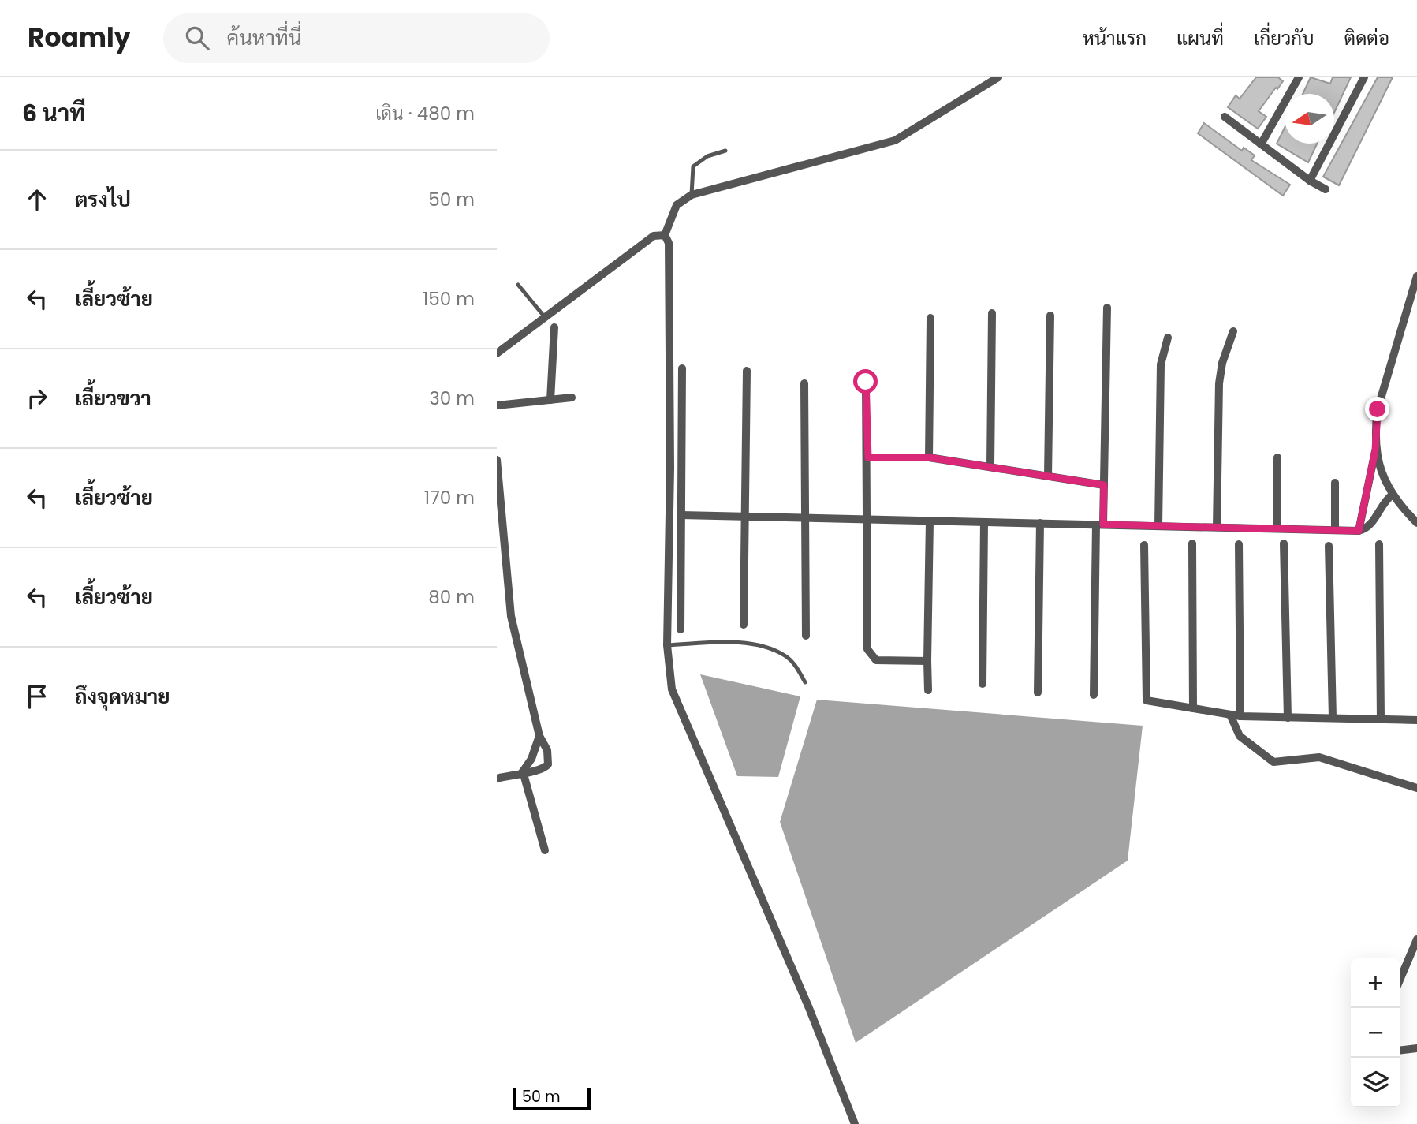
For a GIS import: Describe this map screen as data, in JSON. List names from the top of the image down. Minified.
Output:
{"scale_bar":"50 m","north":"left","page":{"header":"Roamly","search":"ค้นหาที่นี่","nav":["หน้าแรก","แผนที่","เกี่ยวกับ","ติดต่อ"],"heading":["6 นาที","เดิน · 480 m"],"list":[["ตรงไป","50 m"],["เลี้ยวซ้าย","150 m"],["เลี้ยวขวา","30 m"],["เลี้ยวซ้าย","170 m"],["เลี้ยวซ้าย","80 m"],"ถึงจุดหมาย"],"map_buttons":["+","−"],"scale":"50 m"}}
